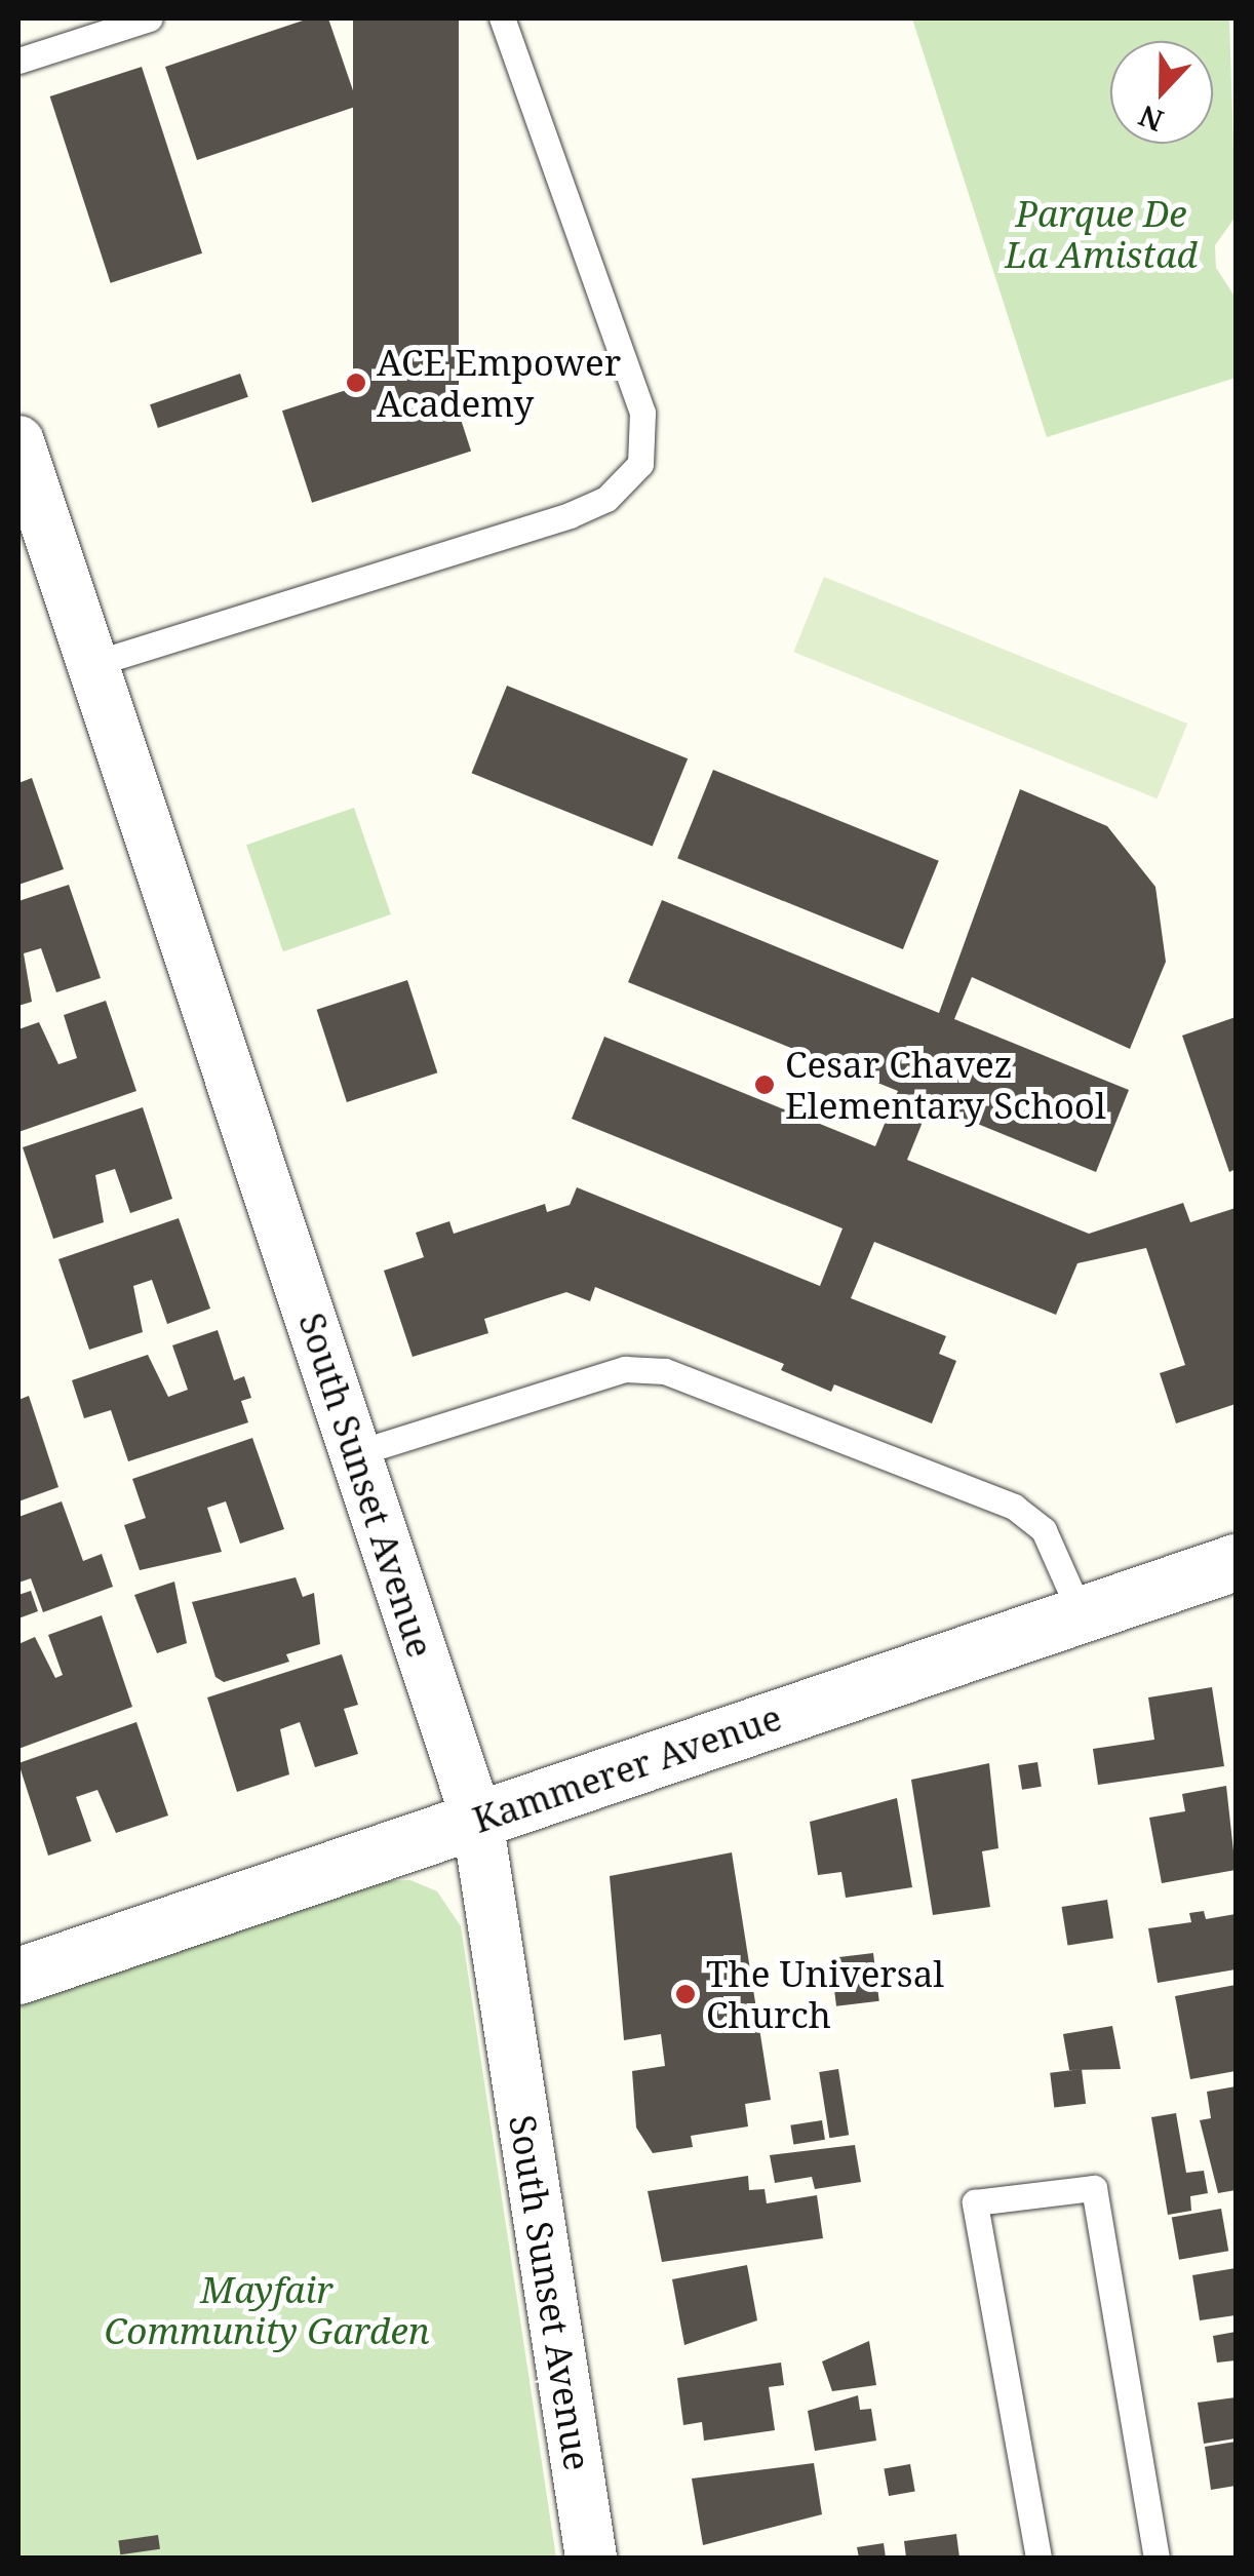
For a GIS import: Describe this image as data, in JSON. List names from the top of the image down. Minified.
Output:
{"streets":{"street":["South Sunset Avenue","Kammerer Avenue"]},"crossings":[["South Sunset Avenue","Kammerer Avenue"]],"parks":["Parque De La Amistad","Mayfair Community Garden"],"places":["ACE Empower Academy","Cesar Chavez Elementary School","The Universal Church"],"north":"bottom"}
